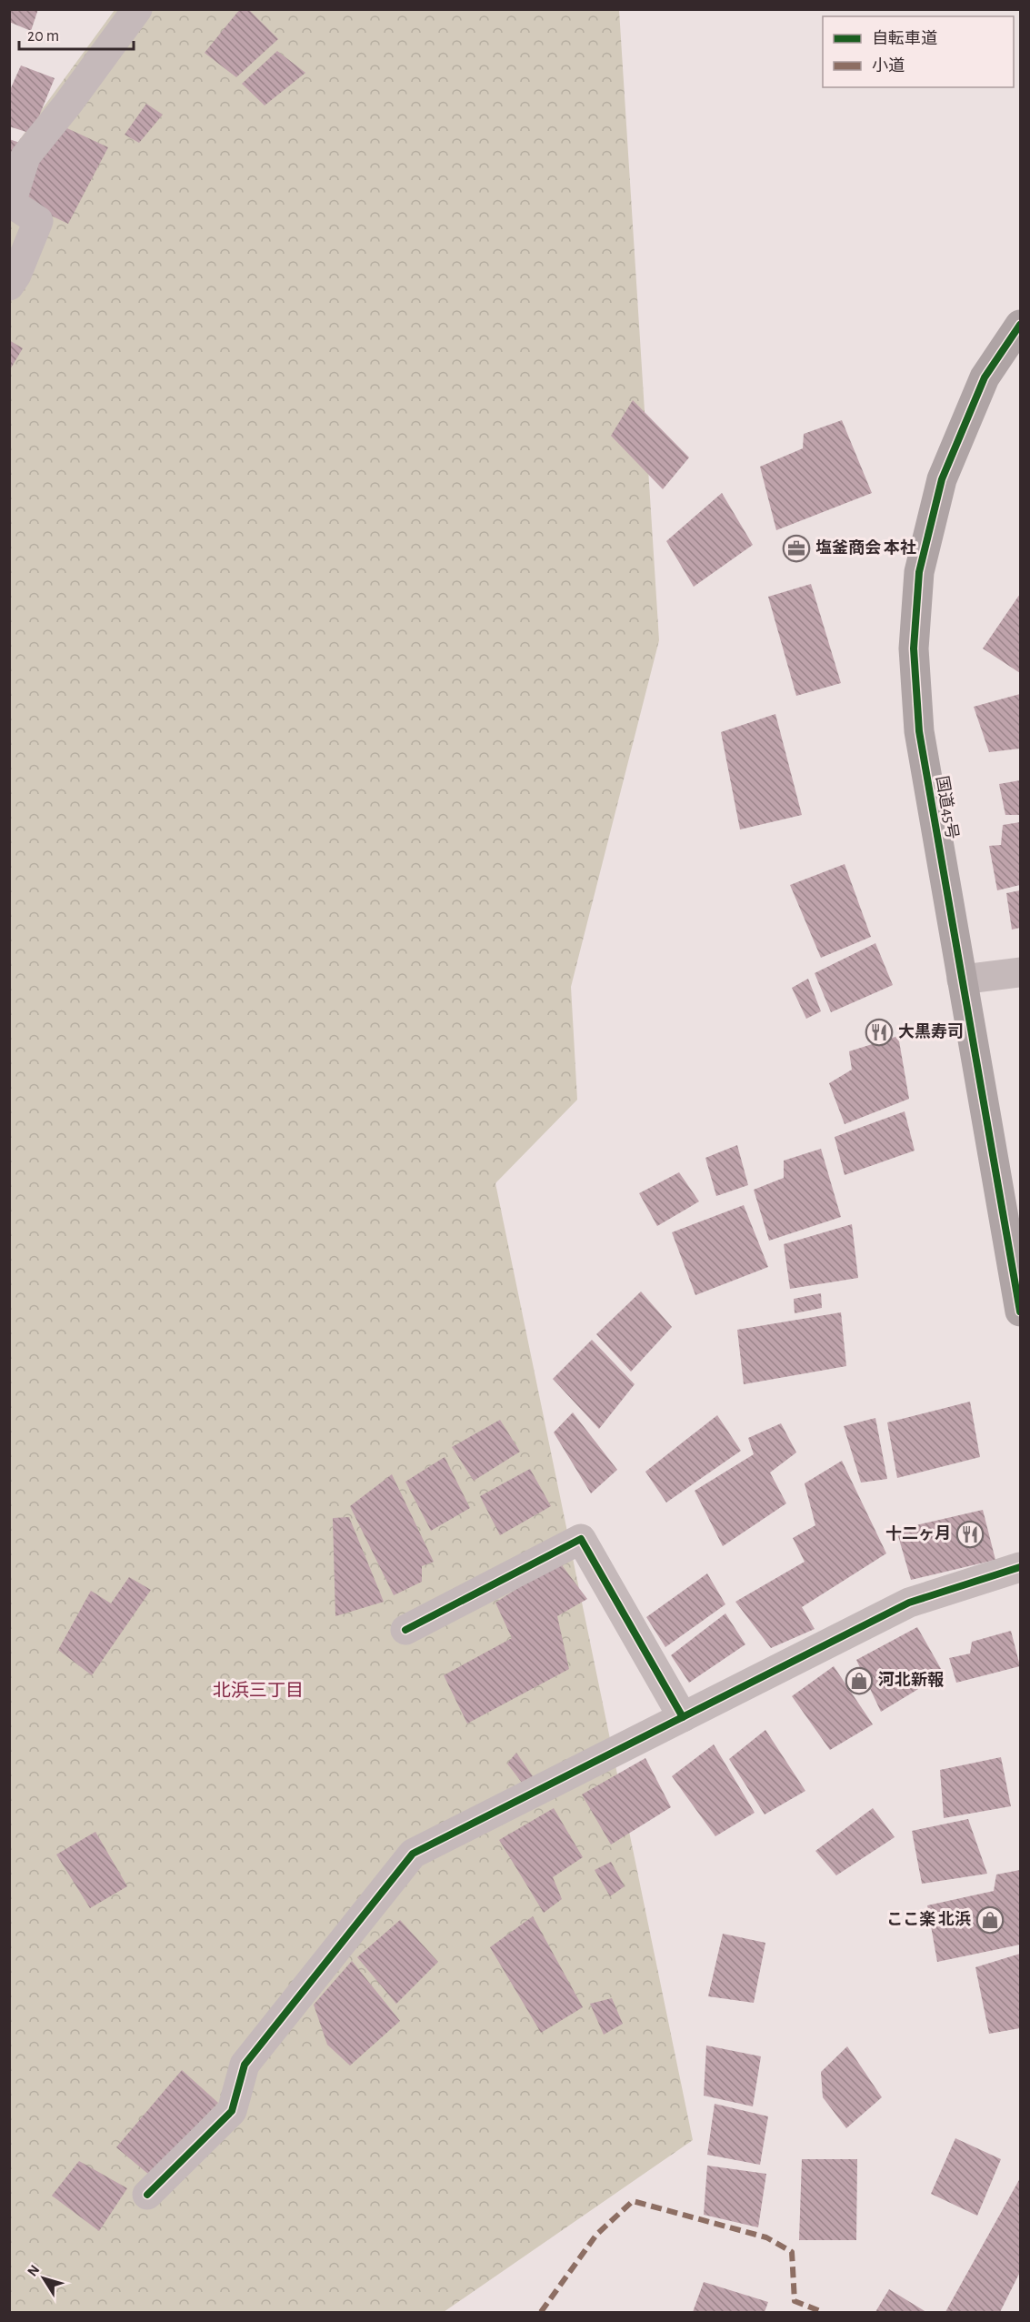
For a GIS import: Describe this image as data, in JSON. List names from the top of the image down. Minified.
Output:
{"streets":{"highway":["国道45号"]},"districts":["北浜三丁目"],"places":{"office":["塩釜商会 本社"],"restaurant":["大黒寿司","十二ヶ月"],"shop":["河北新報","ここ楽 北浜"]},"legend":["自転車道","小道"],"scale_bar":"20 m","north":"top left"}
